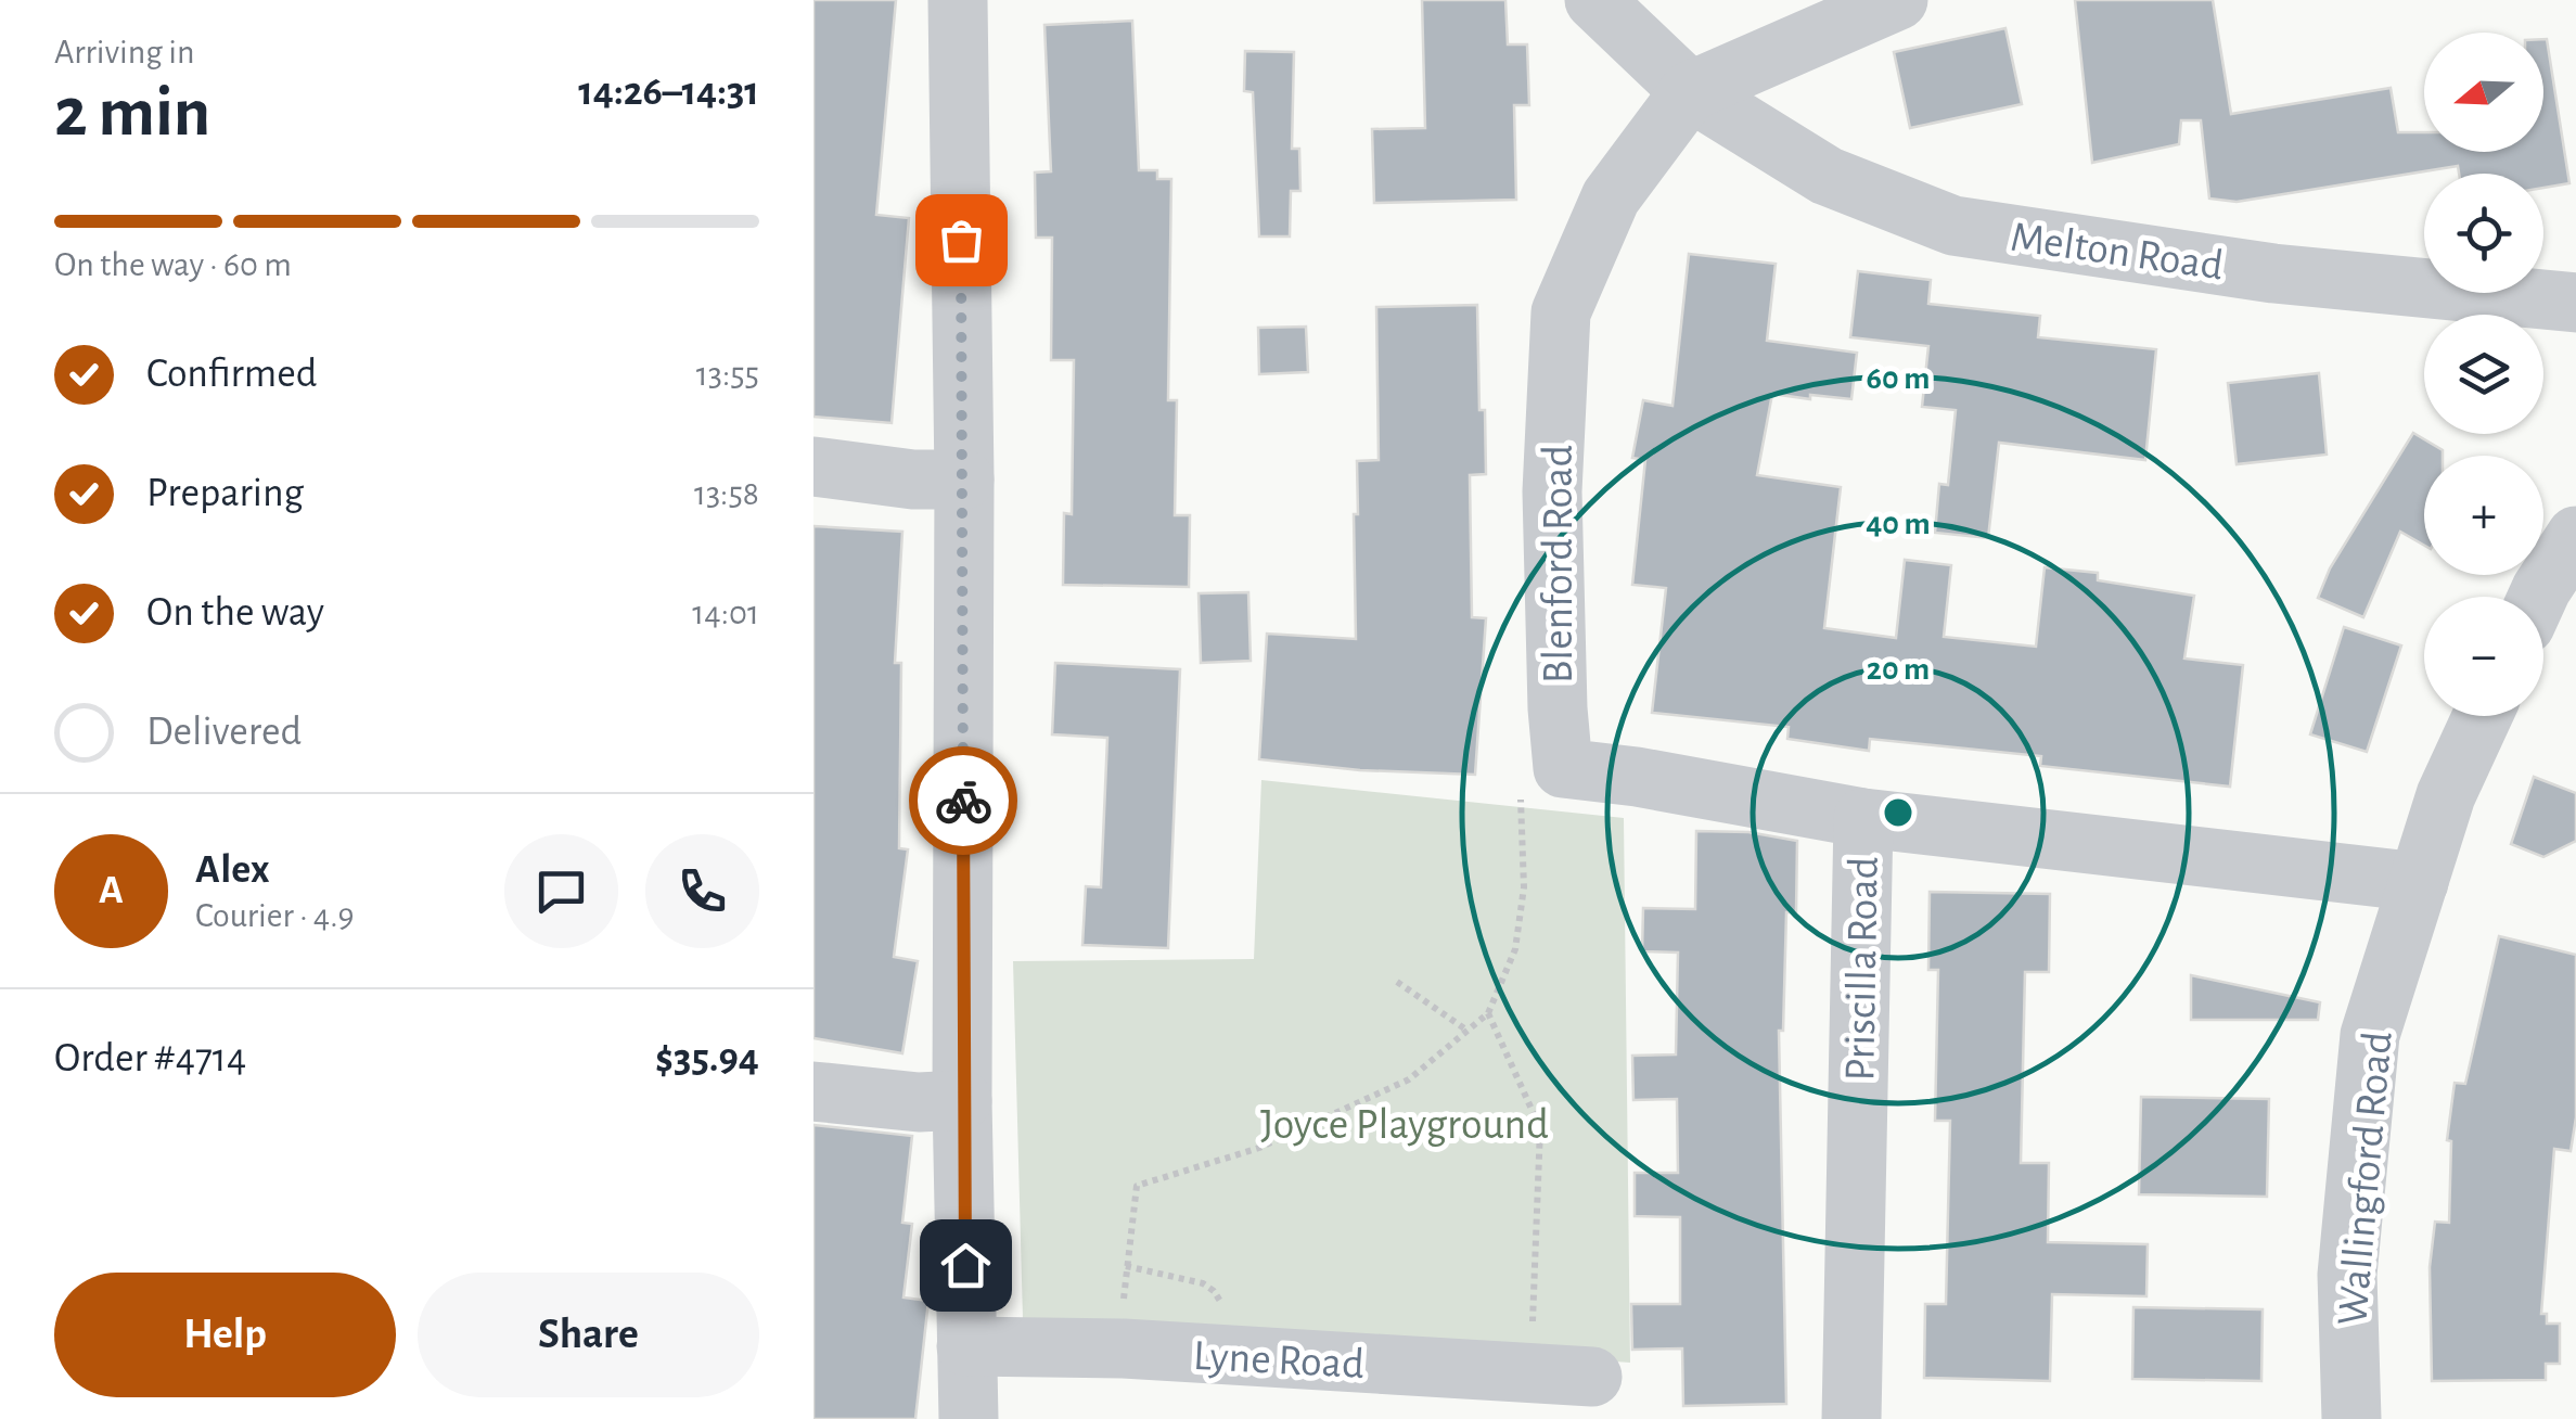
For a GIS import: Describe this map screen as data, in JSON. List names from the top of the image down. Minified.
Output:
{"streets":{"street":["Melton Road","Blenford Road","Priscilla Road","Wallingford Road","Lyne Road"]},"crossings":[["Melton Road","Blenford Road"],["Blenford Road","Priscilla Road"],["Priscilla Road","Wallingford Road"]],"parks":["Joyce Playground"],"north":"left","page":{"heading":["2 min","Arriving in","14:26–14:31"],"panel":["Alex","Courier · 4.9","Order #4714","$35.94"],"map_buttons":["+","−"],"bar":"On the way · 60 m","list":[["Confirmed","13:55"],["Preparing","13:58"],["On the way","14:01"],"Delivered"],"round":"A","buttons":["Help","Share"]},"rings":["60 m","40 m","20 m"]}
